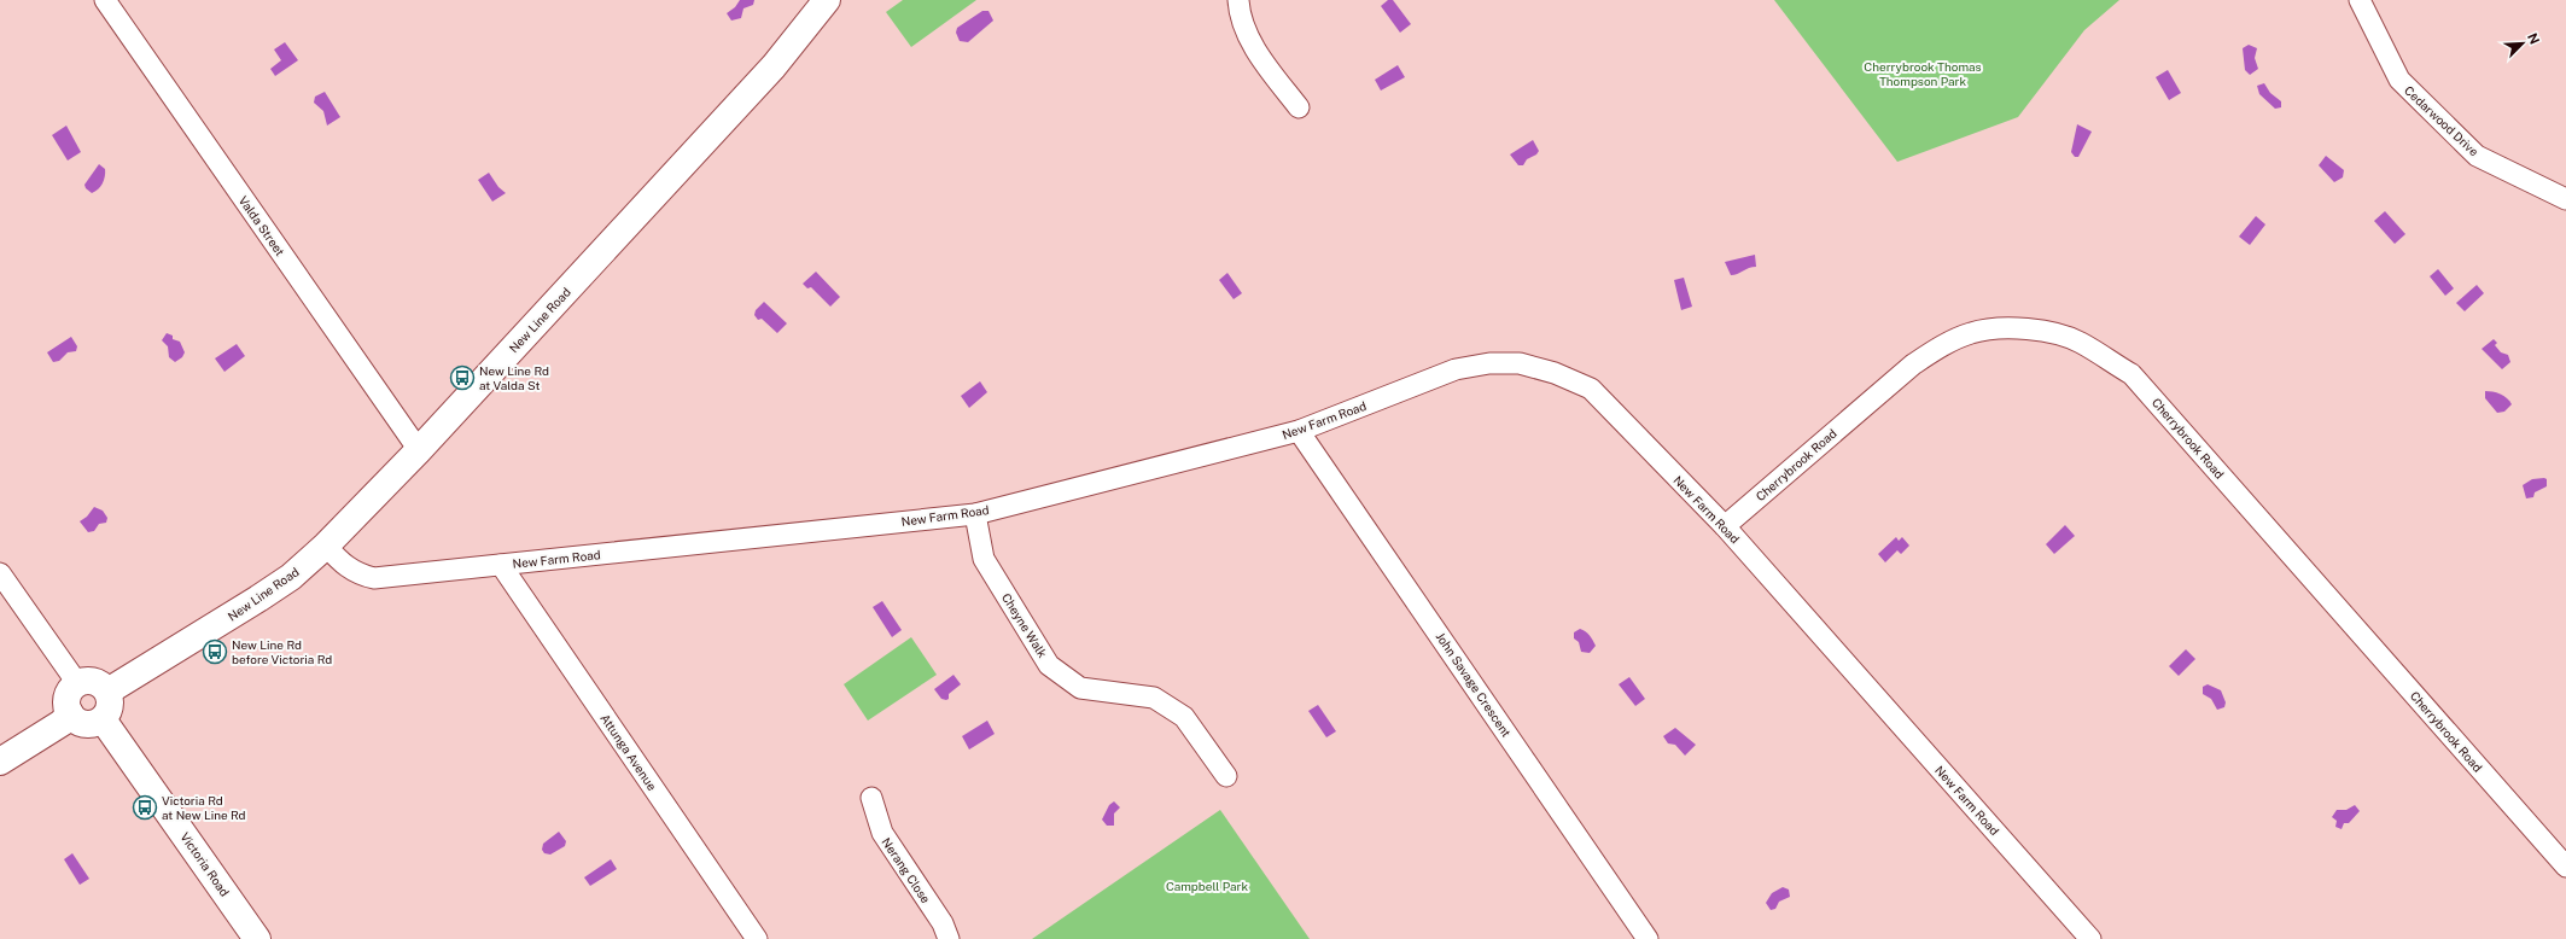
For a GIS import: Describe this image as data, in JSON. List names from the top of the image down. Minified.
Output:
{"streets":{"main road":["New Line Road","Victoria Road"],"street":["Cedarwood Drive","Valda Street","New Farm Road","Cherrybrook Road","Cheyne Walk","John Savage Crescent","Attunga Avenue","Nerang Close"]},"crossings":[["Valda Street","New Line Road"],["New Line Road","New Farm Road"],["New Line Road","Victoria Road"],["New Farm Road","Cherrybrook Road"],["New Farm Road","Cheyne Walk"],["New Farm Road","John Savage Crescent"],["New Farm Road","Attunga Avenue"]],"parks":["Cherrybrook Thomas Thompson Park","Campbell Park"],"places":{"bus stop":["New Line Rd at Valda St","New Line Rd before Victoria Rd","Victoria Rd at New Line Rd"]},"north":"top right"}
